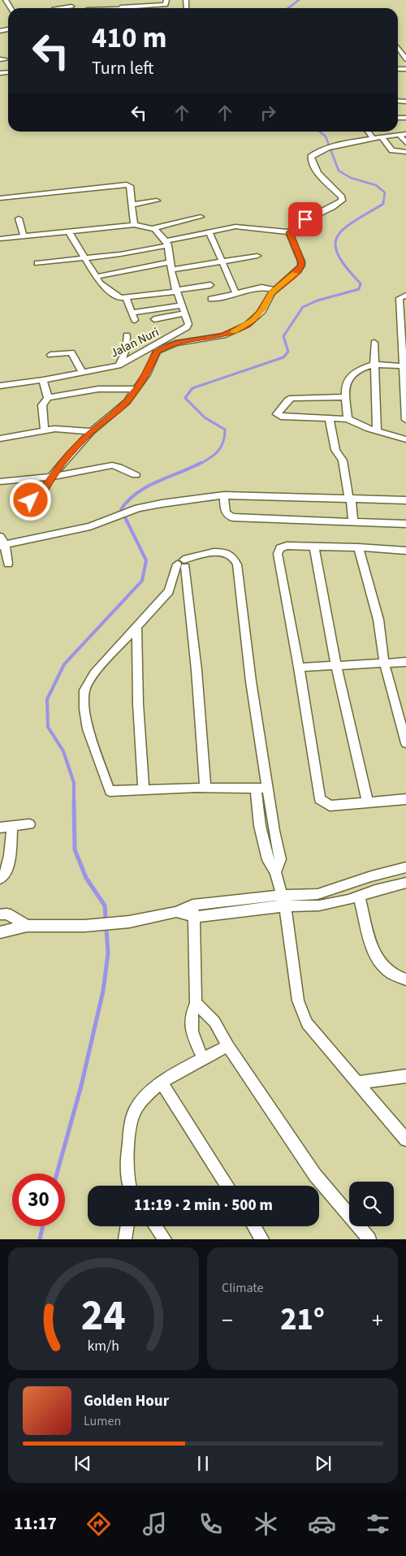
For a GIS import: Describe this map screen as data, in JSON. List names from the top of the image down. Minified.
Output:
{"streets":{"street":["Jalan Nuri"]},"page":{"turn":["410 m","Turn left"],"limit":"30","trip":"11:19 · 2 min · 500 m","tile":"Climate","heat":["−","21°","+"],"song":["Golden Hour","Lumen"],"tabs":"11:17","gauge":["24","km/h"]}}
